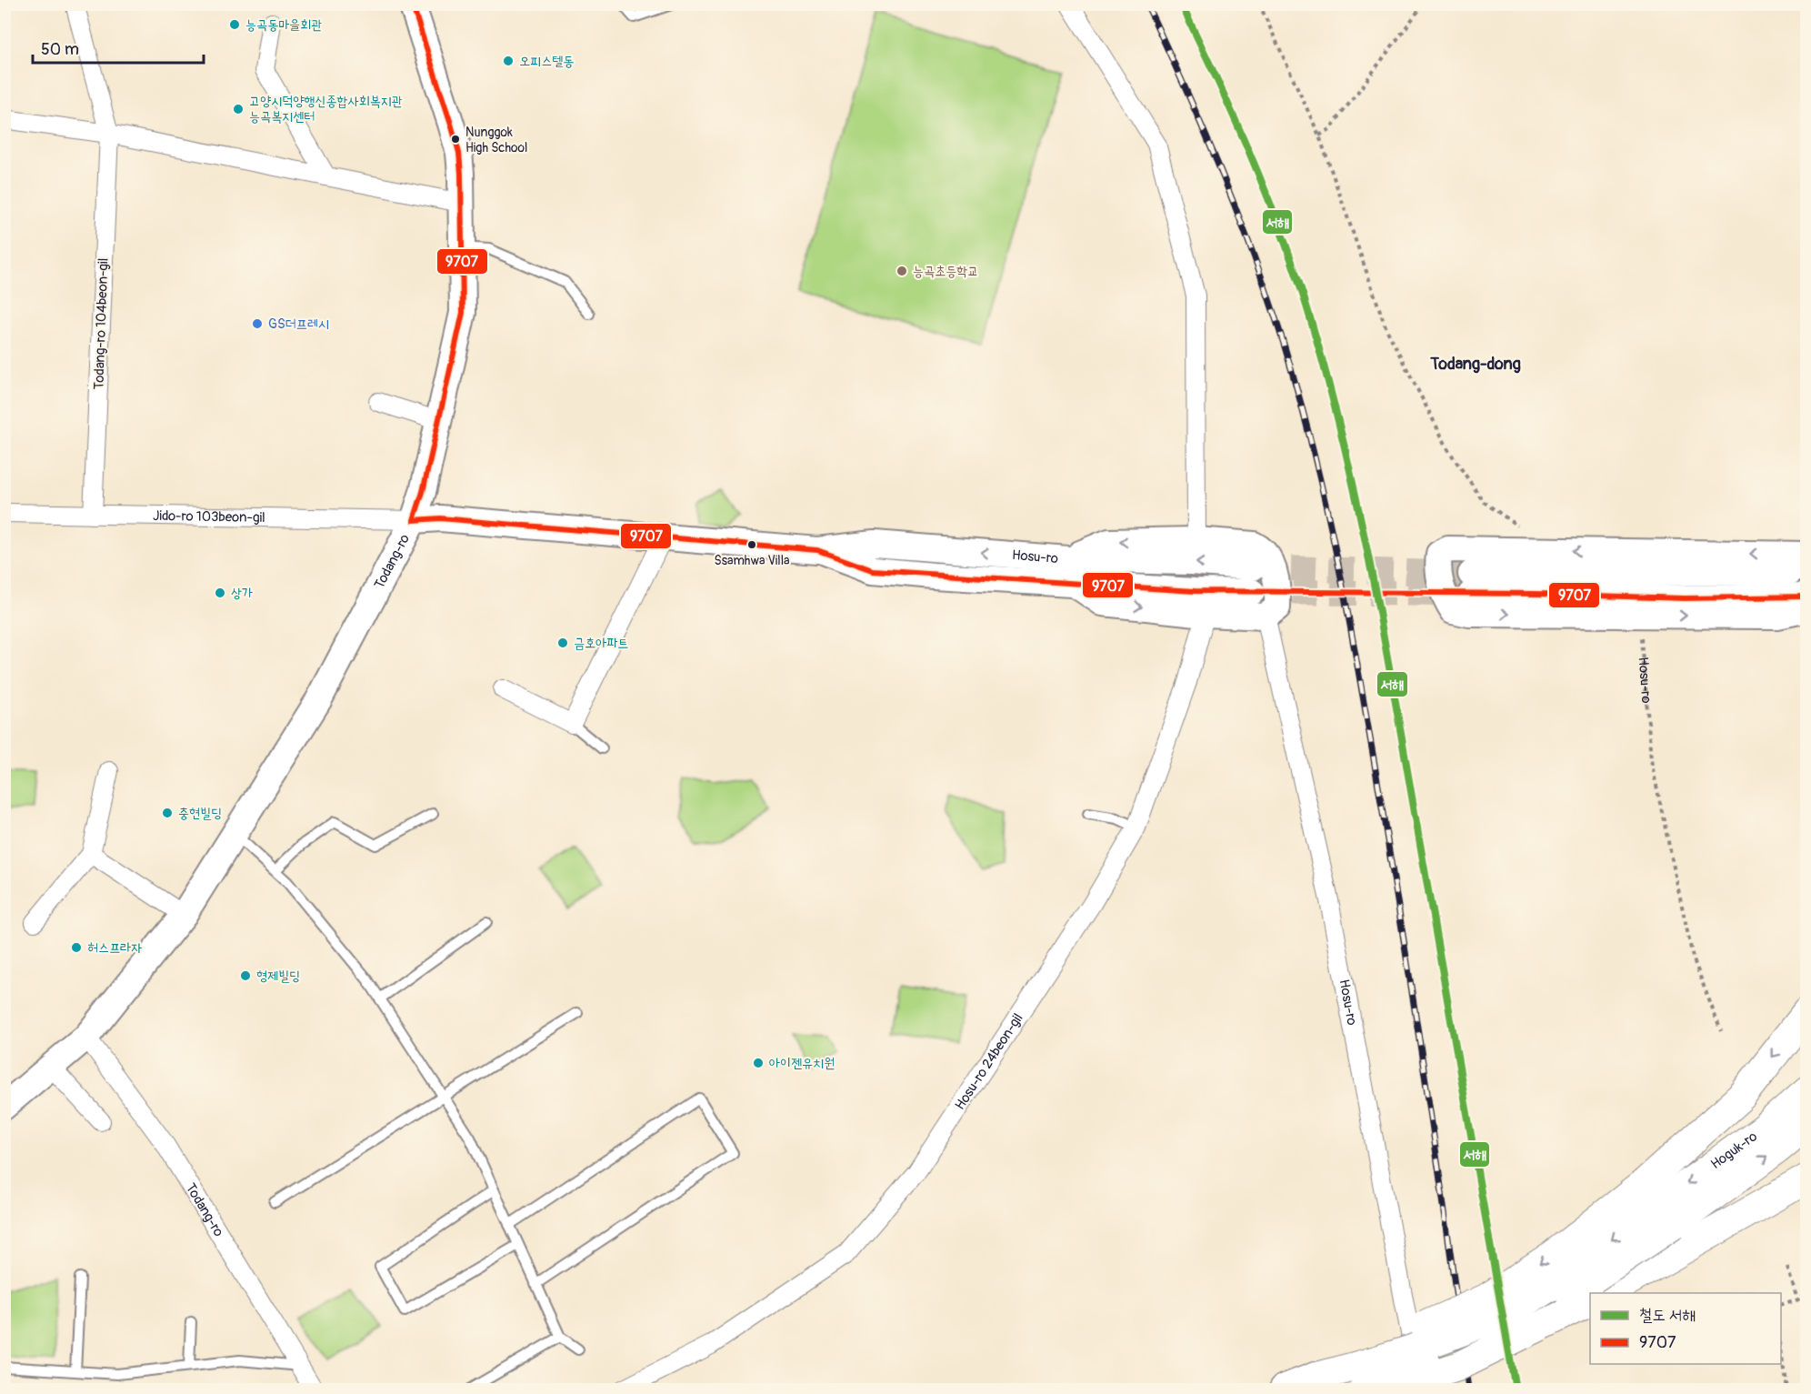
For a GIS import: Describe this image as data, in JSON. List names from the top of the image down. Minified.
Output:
{"streets":{"main road":["Hosu-ro","Todang-ro","Hoguk-ro"],"street":["Todang-ro 104beon-gil","Jido-ro 103beon-gil","Hosu-ro 24beon-gil"]},"crossings":[["Todang-ro 104beon-gil","Jido-ro 103beon-gil"],["Jido-ro 103beon-gil","Hosu-ro"],["Jido-ro 103beon-gil","Todang-ro"],["Hosu-ro","Todang-ro"]],"districts":["Todang-dong"],"places":["능곡동마을회관","오피스텔동","고양시덕양행신종합사회복지관 능곡복지센터","Nunggok High School","능곡초등학교","GS더프레시","Ssamhwa Villa","상가","금호아파트","충현빌딩","허스프라자","형제빌딩","아이젠유치원"],"lines":["rail line 서해","transit line 9707"],"legend":["철도 서해","9707"],"scale_bar":"50 m"}
